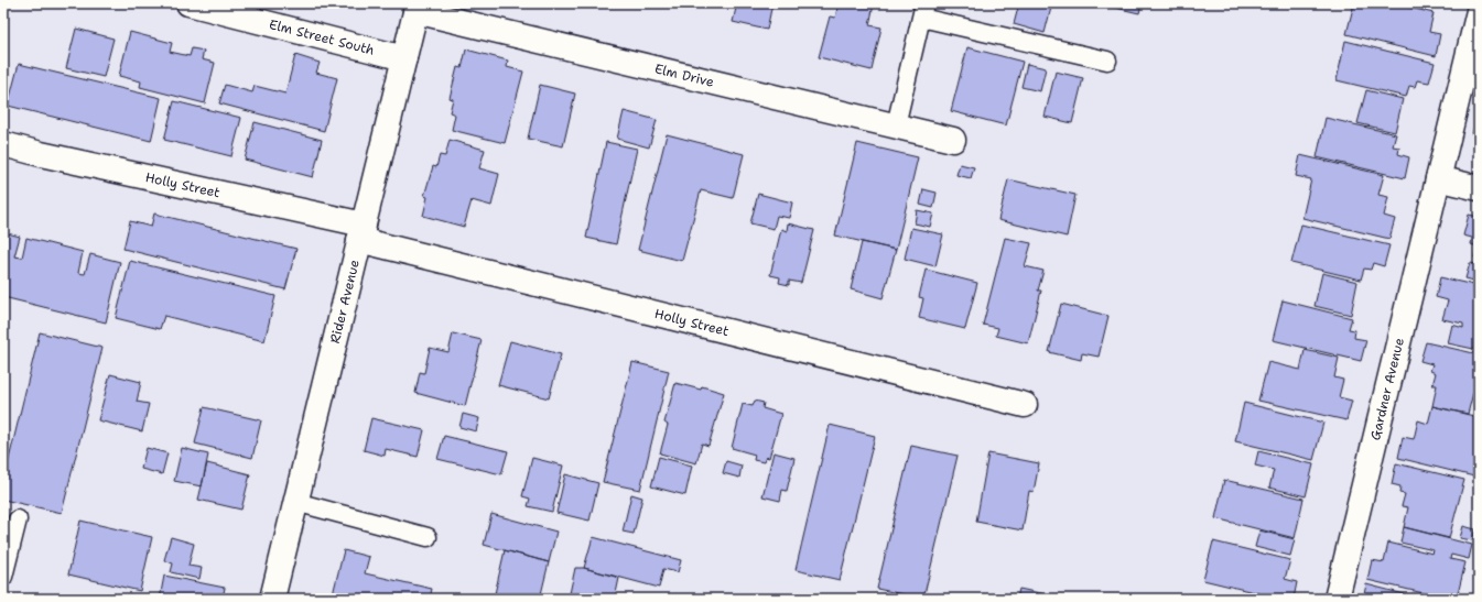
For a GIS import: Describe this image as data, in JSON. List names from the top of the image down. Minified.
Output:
{"streets":{"street":["Elm Street South","Elm Drive","Holly Street","Rider Avenue","Gardner Avenue"]},"crossings":[["Elm Street South","Rider Avenue"],["Elm Drive","Rider Avenue"],["Holly Street","Rider Avenue"]]}
